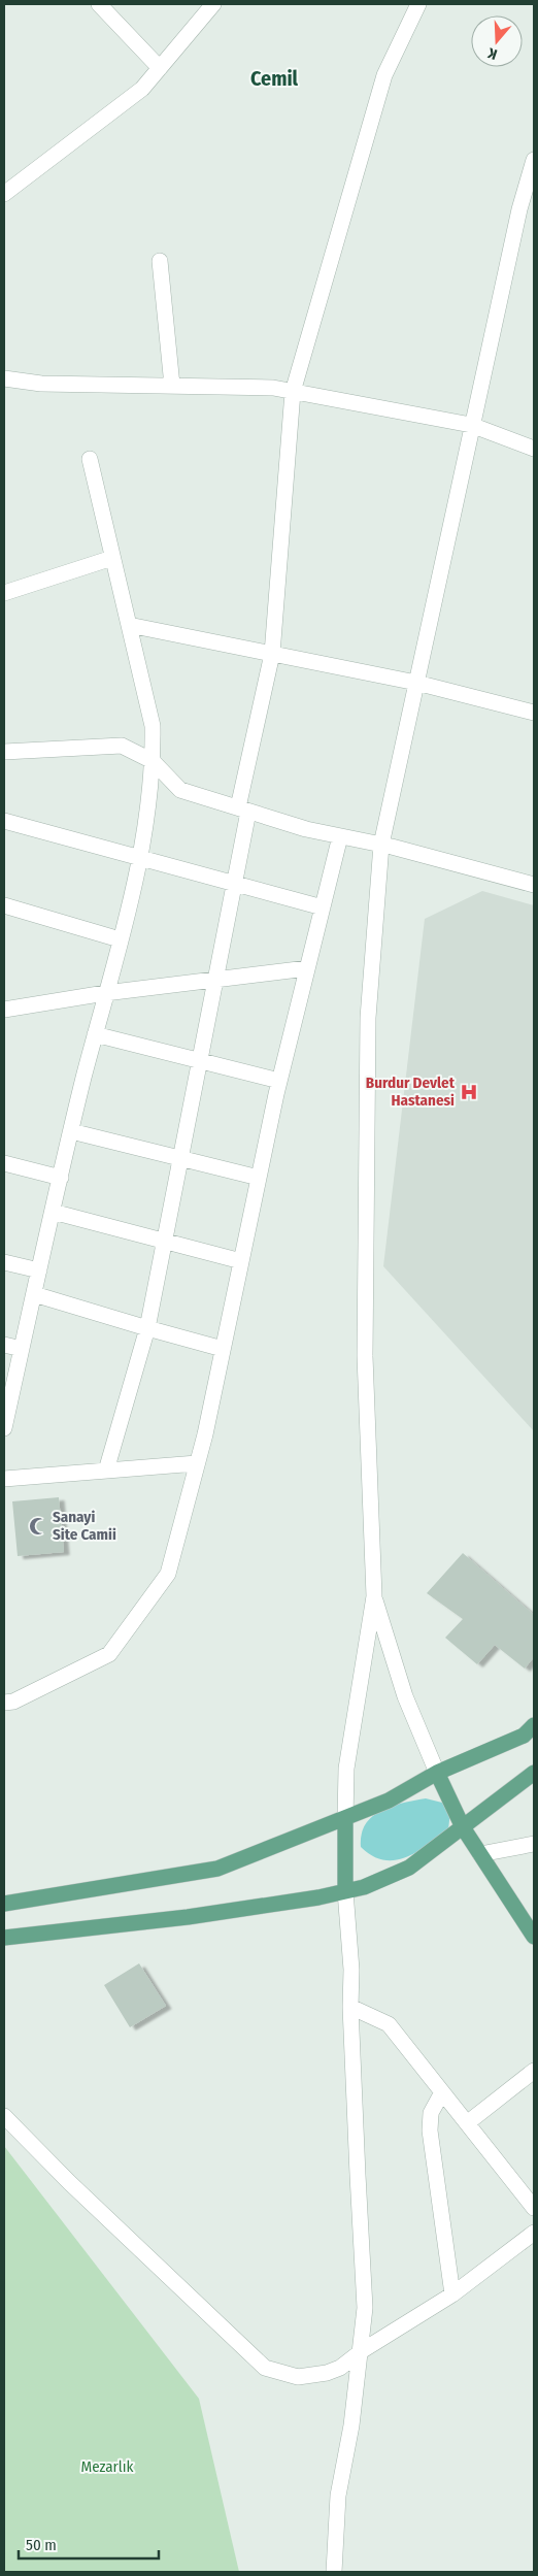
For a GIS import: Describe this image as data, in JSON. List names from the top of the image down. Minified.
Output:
{"districts":["Cemil"],"parks":["Mezarlık"],"places":{"hospital":["Burdur Devlet Hastanesi"],"mosque":["Sanayi Site Camii"]},"scale_bar":"50 m","north":"bottom"}
